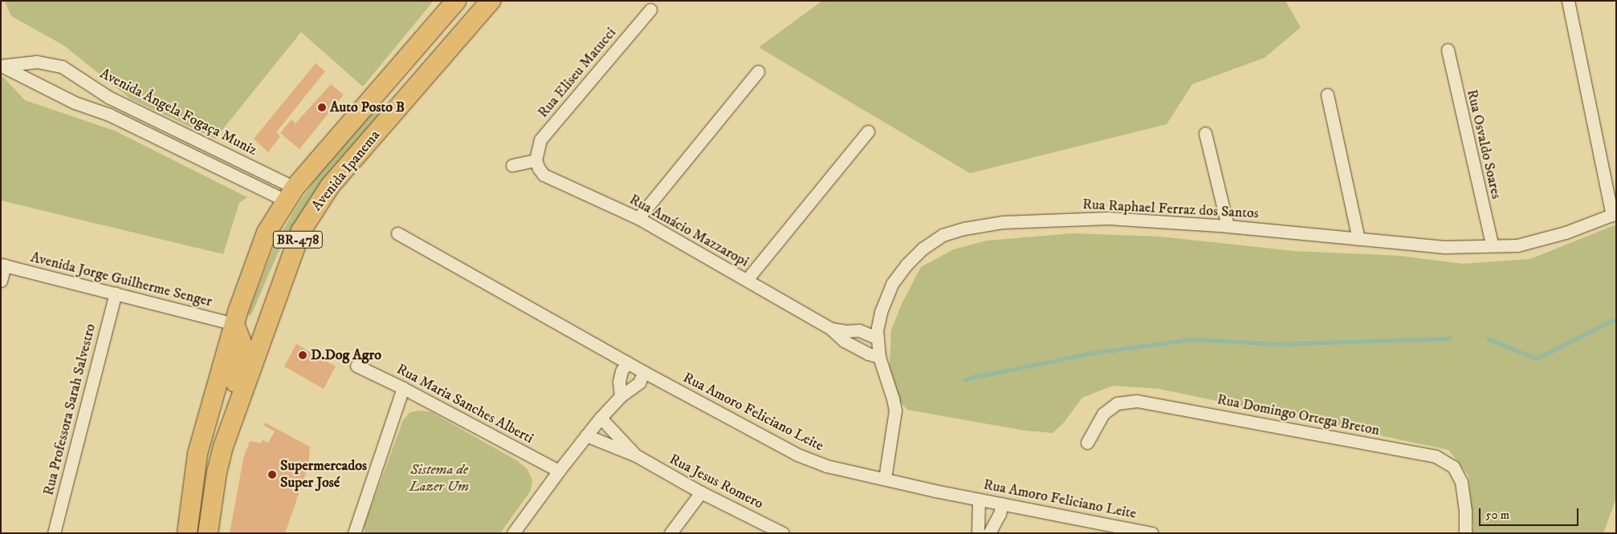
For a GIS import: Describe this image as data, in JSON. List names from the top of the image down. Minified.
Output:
{"streets":{"main road":["Avenida Ipanema","BR-478"],"street":["Rua Eliseu Matucci","Avenida Ângela Fogaça Muniz","Rua Osvaldo Soares","Rua Raphael Ferraz dos Santos","Rua Amácio Mazzaropi","Avenida Jorge Guilherme Senger","Rua Maria Sanches Alberti","Rua Professora Sarah Salvestro","Rua Amoro Feliciano Leite","Rua Domingo Ortega Breton","Rua Jesus Romero"]},"crossings":[["Rua Eliseu Matucci","Rua Amácio Mazzaropi"],["Avenida Ângela Fogaça Muniz","Avenida Ipanema"],["Rua Osvaldo Soares","Rua Raphael Ferraz dos Santos"],["Avenida Ipanema","Avenida Jorge Guilherme Senger"],["Rua Raphael Ferraz dos Santos","Rua Amácio Mazzaropi"],["Rua Raphael Ferraz dos Santos","Rua Amoro Feliciano Leite"],["Avenida Jorge Guilherme Senger","Rua Professora Sarah Salvestro"]],"parks":["Sistema de Lazer Um"],"places":["Auto Posto B","D.Dog Agro","Supermercados Super José"],"scale_bar":"50 m"}
